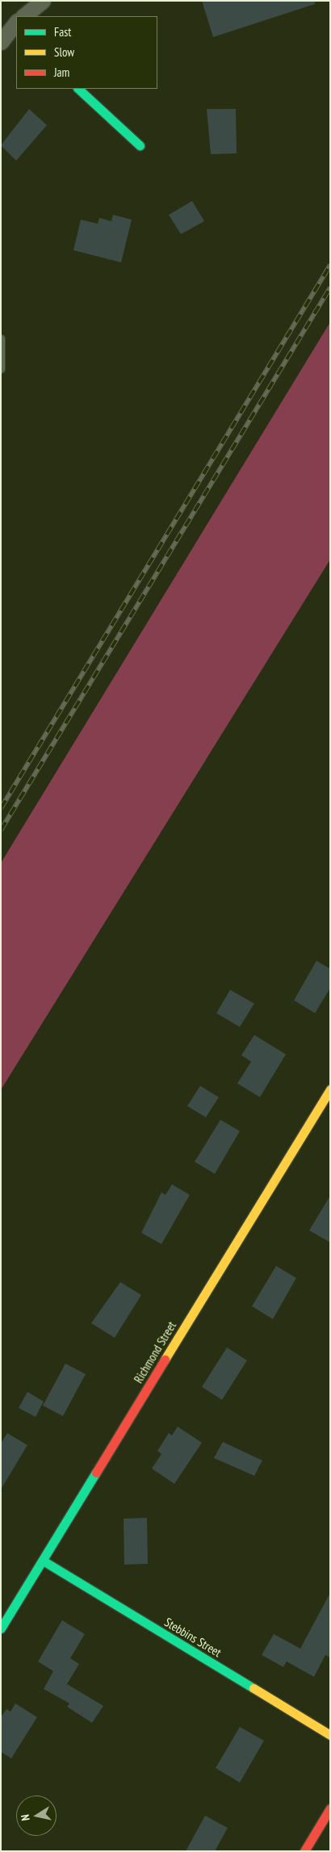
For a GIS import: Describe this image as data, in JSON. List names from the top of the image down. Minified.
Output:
{"streets":{"street":["Richmond Street","Stebbins Street"]},"crossings":[["Richmond Street","Stebbins Street"]],"legend":["Fast","Slow","Jam"],"north":"left"}
